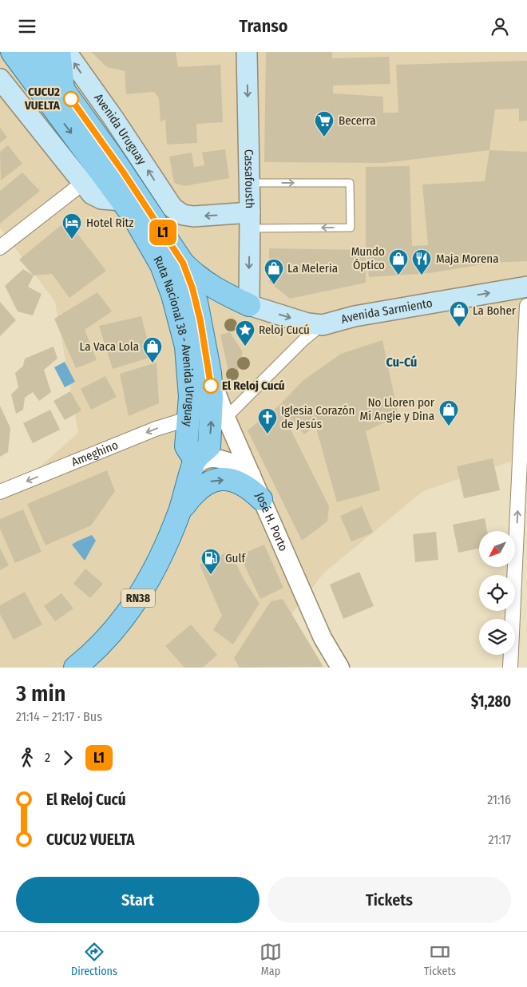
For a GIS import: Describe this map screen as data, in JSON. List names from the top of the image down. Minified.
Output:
{"streets":{"main road":["Avenida Uruguay","Cassafousth","Avenida Sarmiento","Ruta Nacional 38 - Avenida Uruguay","RN38"],"street":["Ameghino","José H. Porto"]},"crossings":[["Avenida Uruguay","Cassafousth"],["Cassafousth","Avenida Sarmiento"],["Ruta Nacional 38 - Avenida Uruguay","Ameghino"],["Ruta Nacional 38 - Avenida Uruguay","José H. Porto"],["Ruta Nacional 38 - Avenida Uruguay","RN38"]],"one_way":["Cassafousth","Avenida Sarmiento","Ameghino"],"districts":["Cu-Cú"],"places":{"other":["CUCU2 VUELTA","El Reloj Cucú"],"supermarket":["Becerra"],"hotel":["Hotel Ritz"],"shop":["Mundo Óptico","La Meleria","La Boher","La Vaca Lola","No Lloren por Mí Angie y Dina"],"restaurant":["Maja Morena"],"place":["Reloj Cucú"],"church":["Iglesia Corazón de Jesús"],"fuel station":["Gulf"]},"lines":["bus line L1"],"north":"bottom left","page":{"header":"Transo","on_map":"L1","heading":["3 min","21:14 – 21:17 · Bus","$1,280"],"legs":["2","L1"],"list":[{"name":"El Reloj Cucú","value":"21:16"},{"name":"CUCU2 VUELTA","value":"21:17"}],"buttons":["Start","Tickets"],"tabs":["Directions","Map","Tickets"]}}
